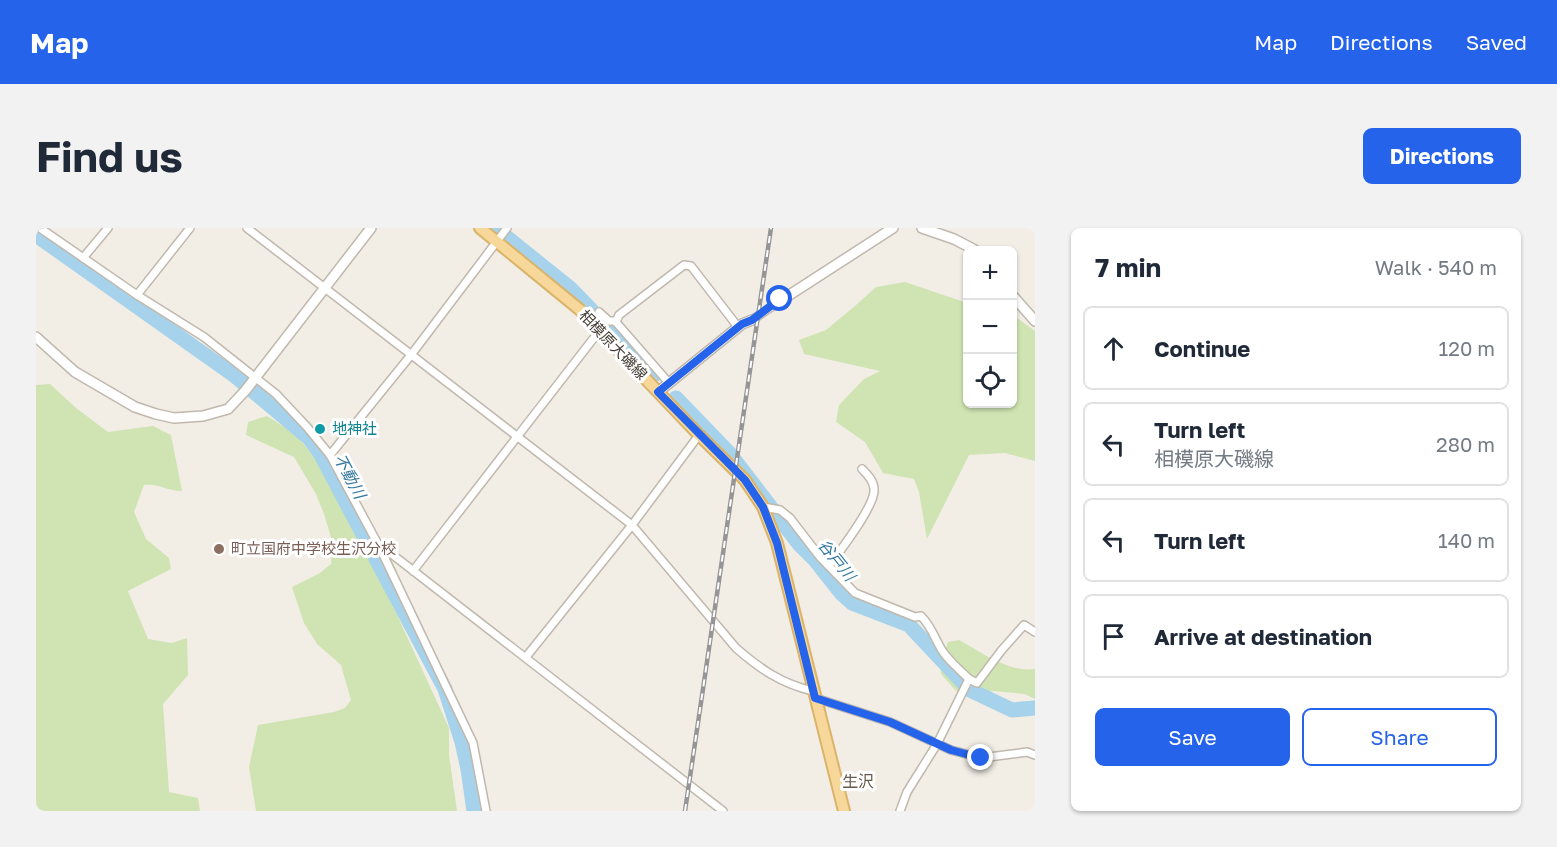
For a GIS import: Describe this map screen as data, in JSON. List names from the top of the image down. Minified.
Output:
{"streets":{"main road":["相模原大磯線"]},"districts":["生沢"],"water":["不動川","谷戸川"],"places":["地神社","町立国府中学校生沢分校"],"page":{"header":"Map","nav":["Map","Directions","Saved"],"buttons":["Directions",["Save","Share"]],"title":"Find us","heading":["7 min","Walk · 540 m"],"map_buttons":["+","−"],"list":[["Continue","120 m"],["Turn left","相模原大磯線","280 m"],["Turn left","140 m"],"Arrive at destination"]}}
